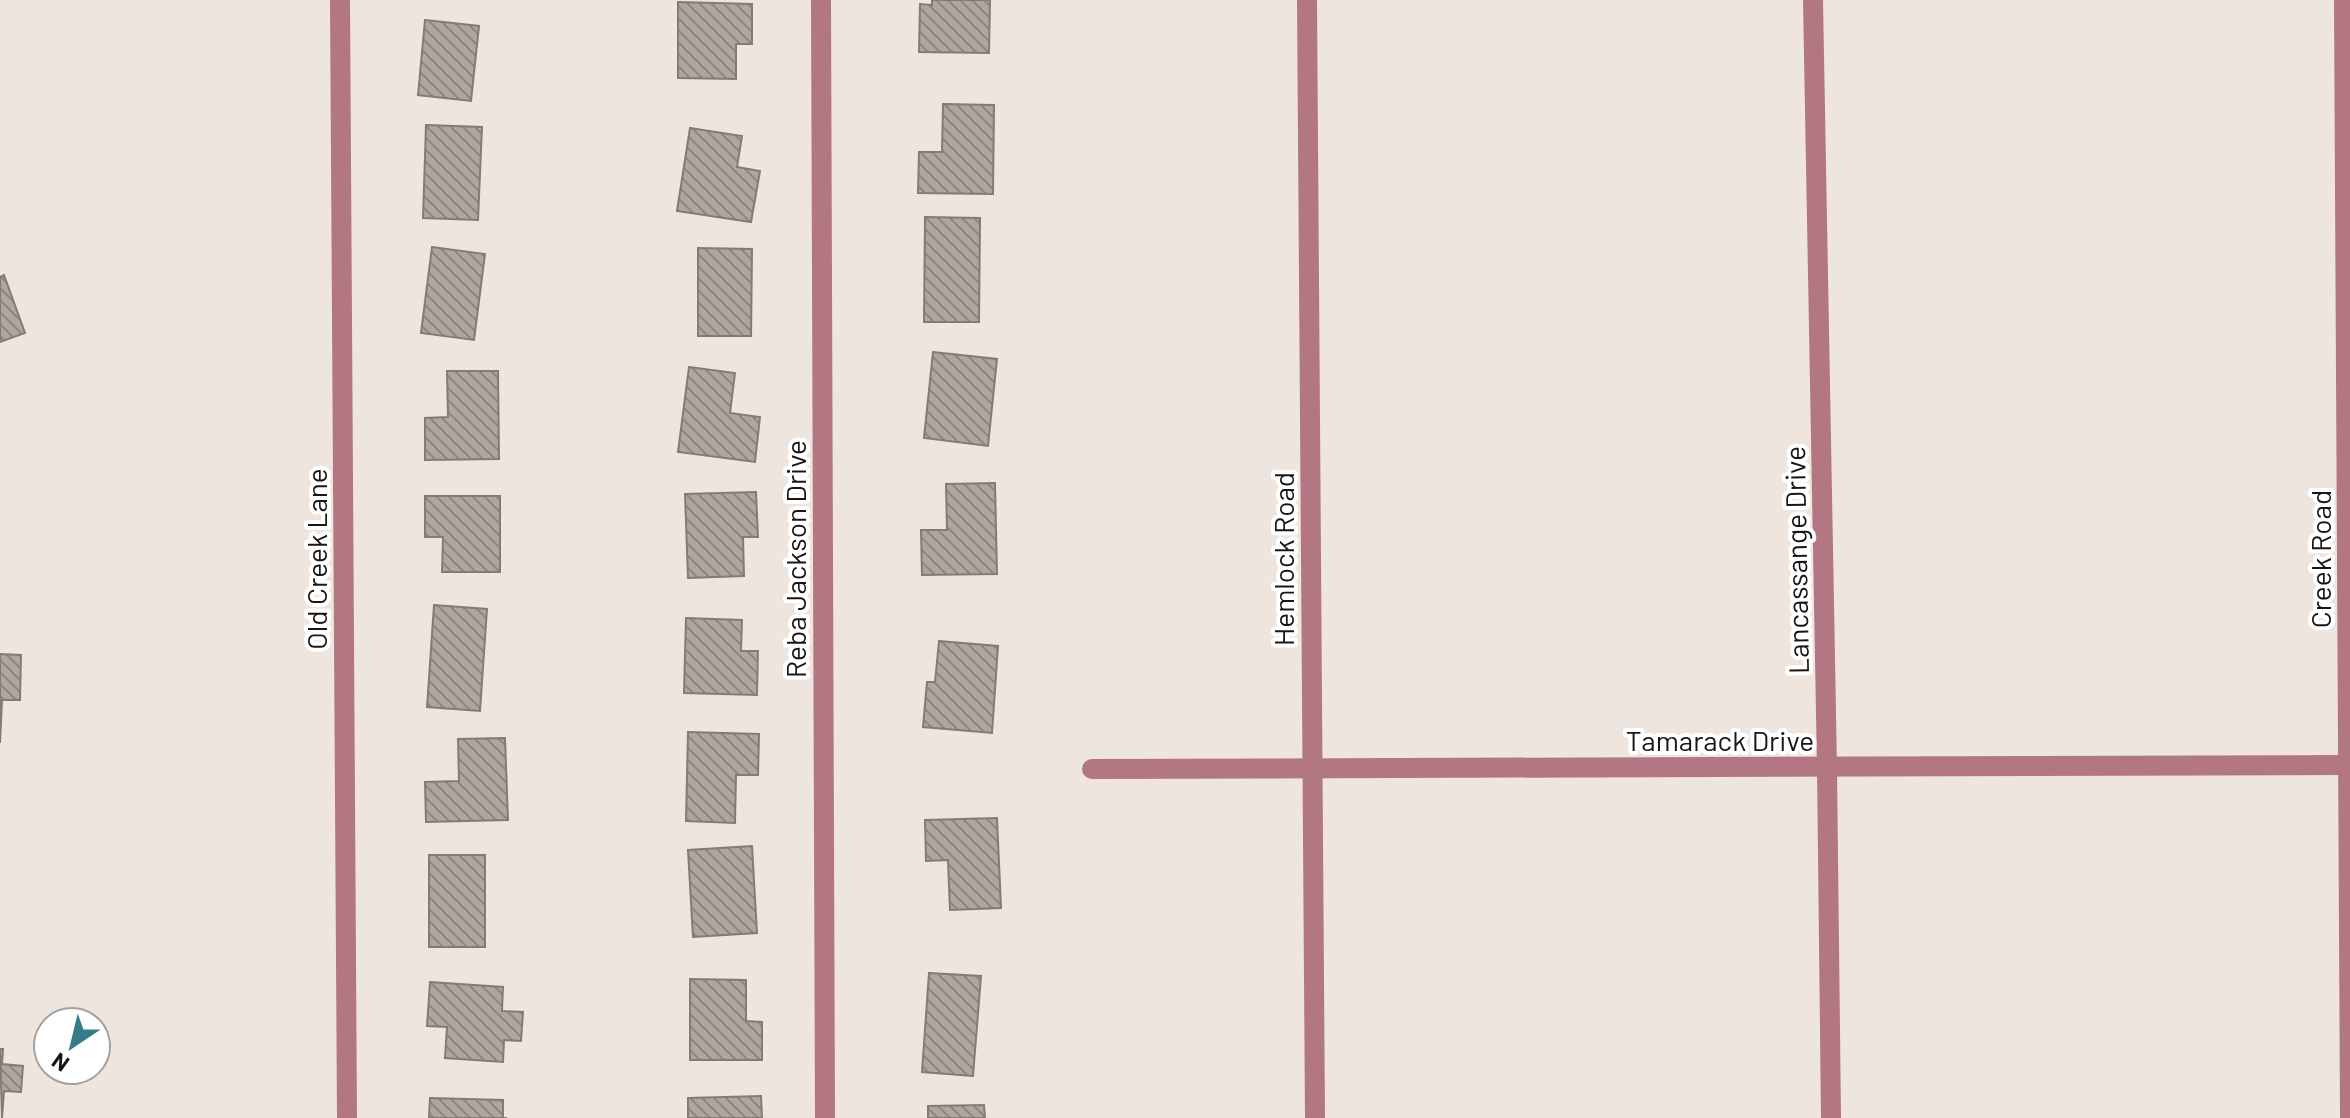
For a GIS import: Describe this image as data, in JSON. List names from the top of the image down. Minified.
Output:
{"streets":{"street":["Old Creek Lane","Reba Jackson Drive","Hemlock Road","Creek Road","Lancassange Drive","Tamarack Drive"]},"crossings":[["Hemlock Road","Tamarack Drive"],["Creek Road","Tamarack Drive"],["Lancassange Drive","Tamarack Drive"]],"north":"bottom left"}
